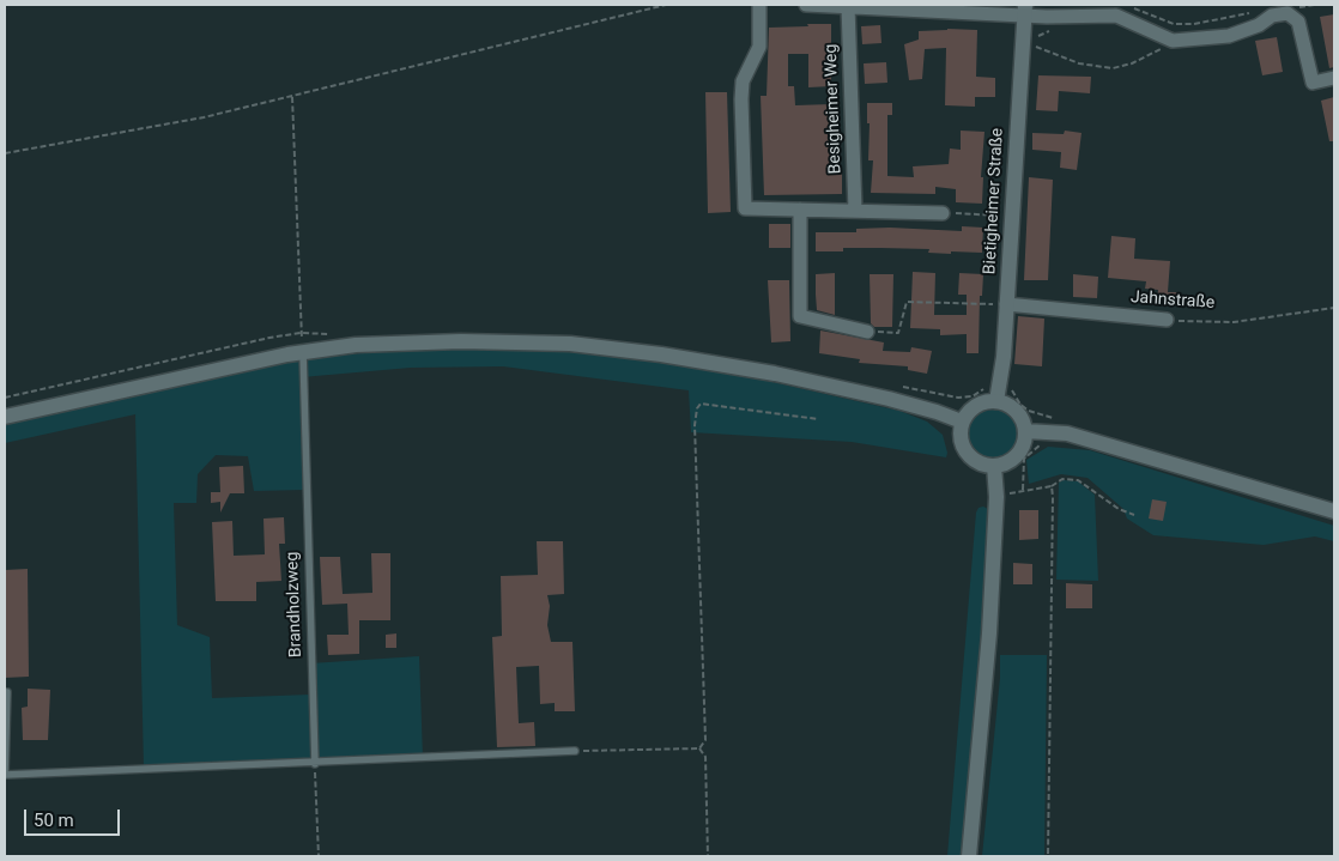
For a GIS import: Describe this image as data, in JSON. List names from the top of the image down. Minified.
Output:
{"streets":{"main road":["Bietigheimer Straße"],"street":["Besigheimer Weg","Jahnstraße"],"lane":["Brandholzweg"]},"crossings":[["Bietigheimer Straße","Jahnstraße"]],"scale_bar":"50 m"}
